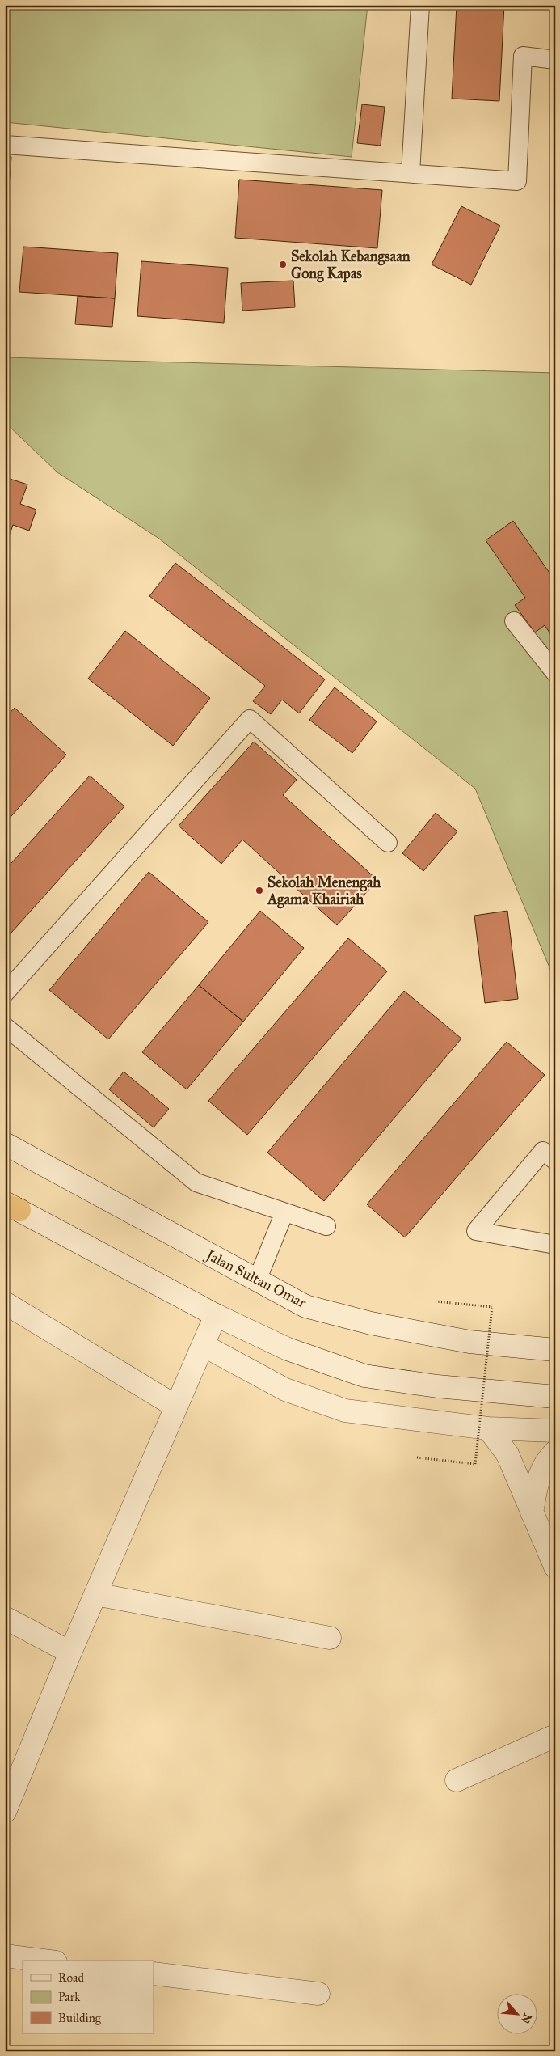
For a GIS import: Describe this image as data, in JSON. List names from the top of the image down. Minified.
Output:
{"streets":{"street":["Jalan Sultan Omar"]},"places":["Sekolah Kebangsaan Gong Kapas","Sekolah Menengah Agama Khairiah"],"legend":["Road","Park","Building"],"north":"bottom right"}
